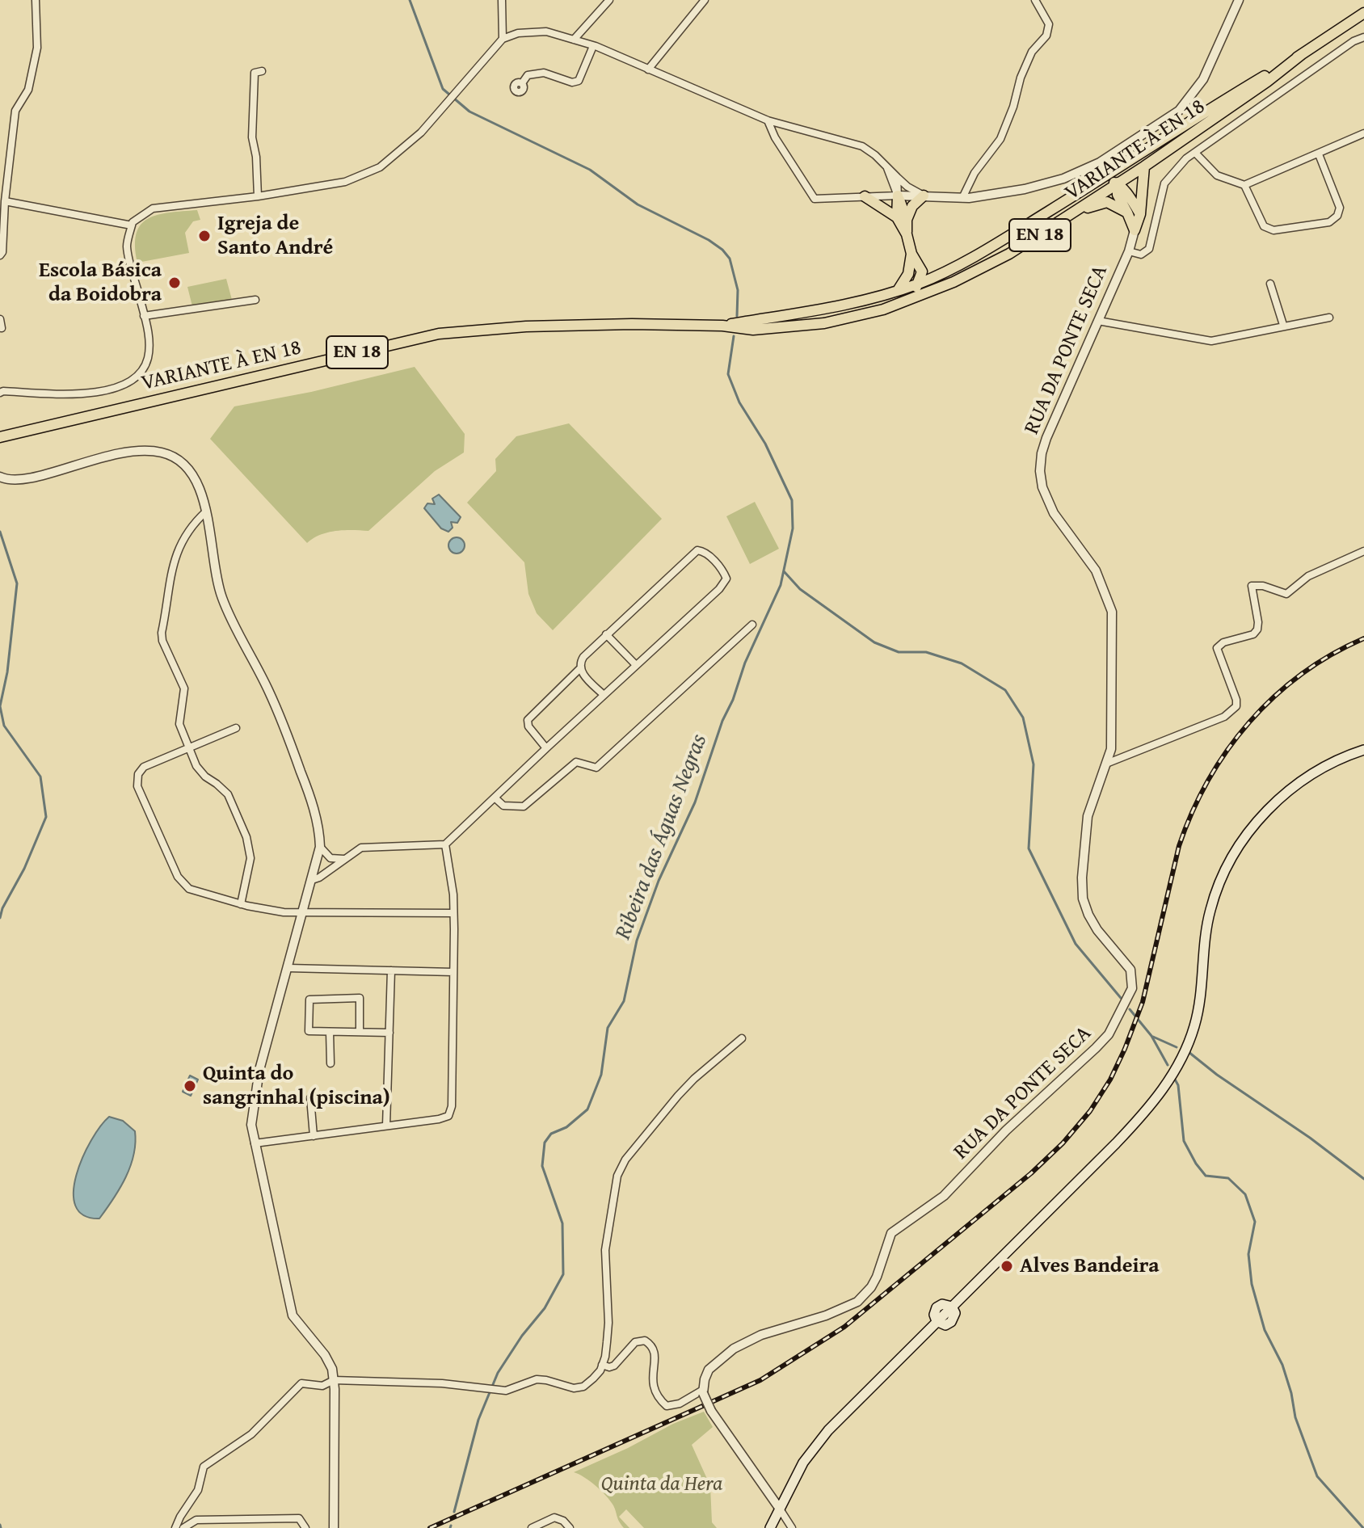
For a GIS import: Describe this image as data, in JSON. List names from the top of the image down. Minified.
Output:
{"streets":{"main road":["VARIANTE À EN 18","EN 18"],"street":["RUA DA PONTE SECA"]},"water":["Ribeira das Águas Negras"],"parks":["Quinta da Hera"],"places":["Igreja de Santo André","Escola Básica da Boidobra","Quinta do sangrinhal (piscina)","Alves Bandeira"]}
